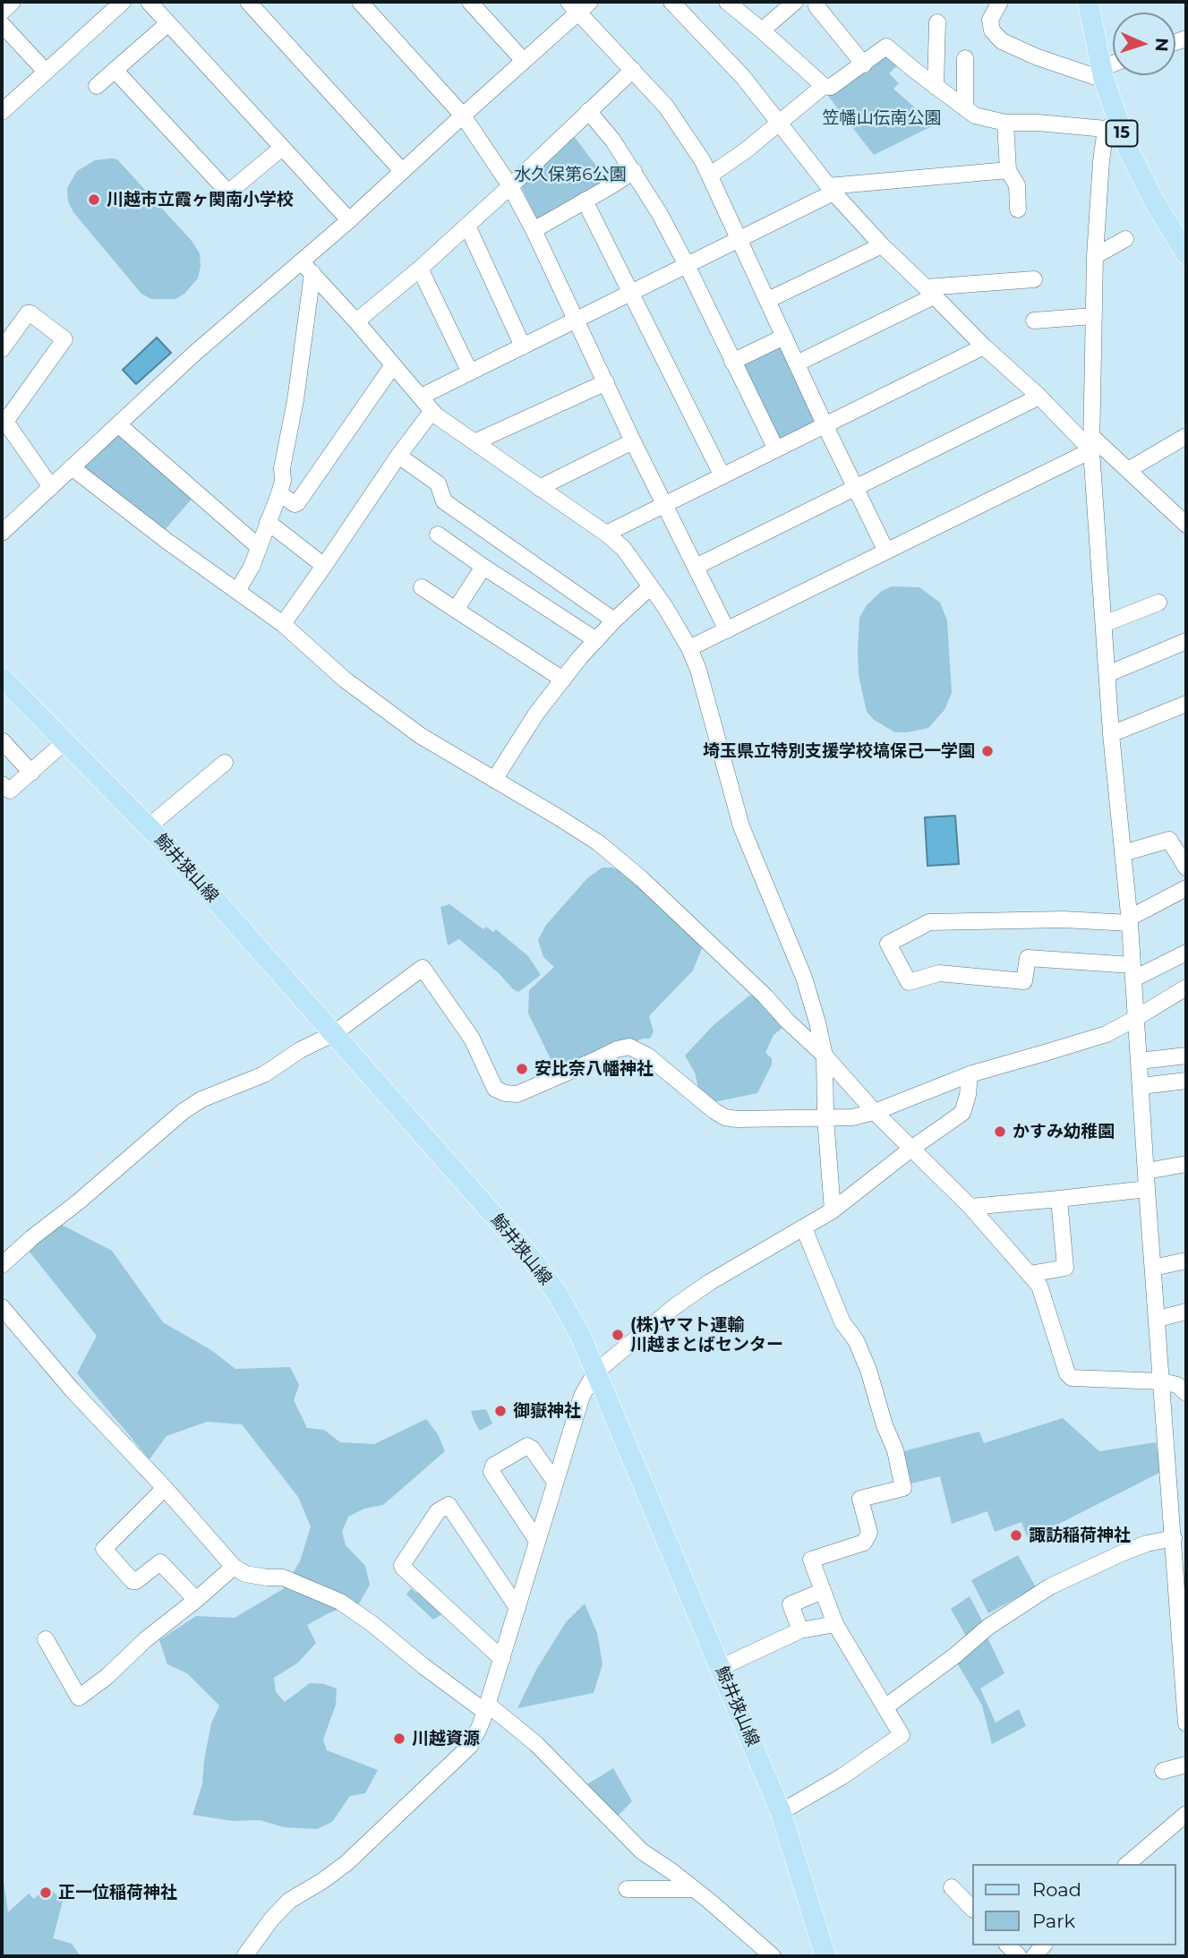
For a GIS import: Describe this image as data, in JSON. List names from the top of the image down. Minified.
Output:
{"streets":{"main road":["15","鯨井狭山線"]},"parks":["笠幡山伝南公園","水久保第6公園"],"places":["川越市立霞ヶ関南小学校","埼玉県立特別支援学校塙保己一学園","安比奈八幡神社","かすみ幼稚園","(株)ヤマト運輸 川越まとばセンター","御嶽神社","諏訪稲荷神社","川越資源","正一位稲荷神社"],"legend":["Road","Park"],"north":"right"}
